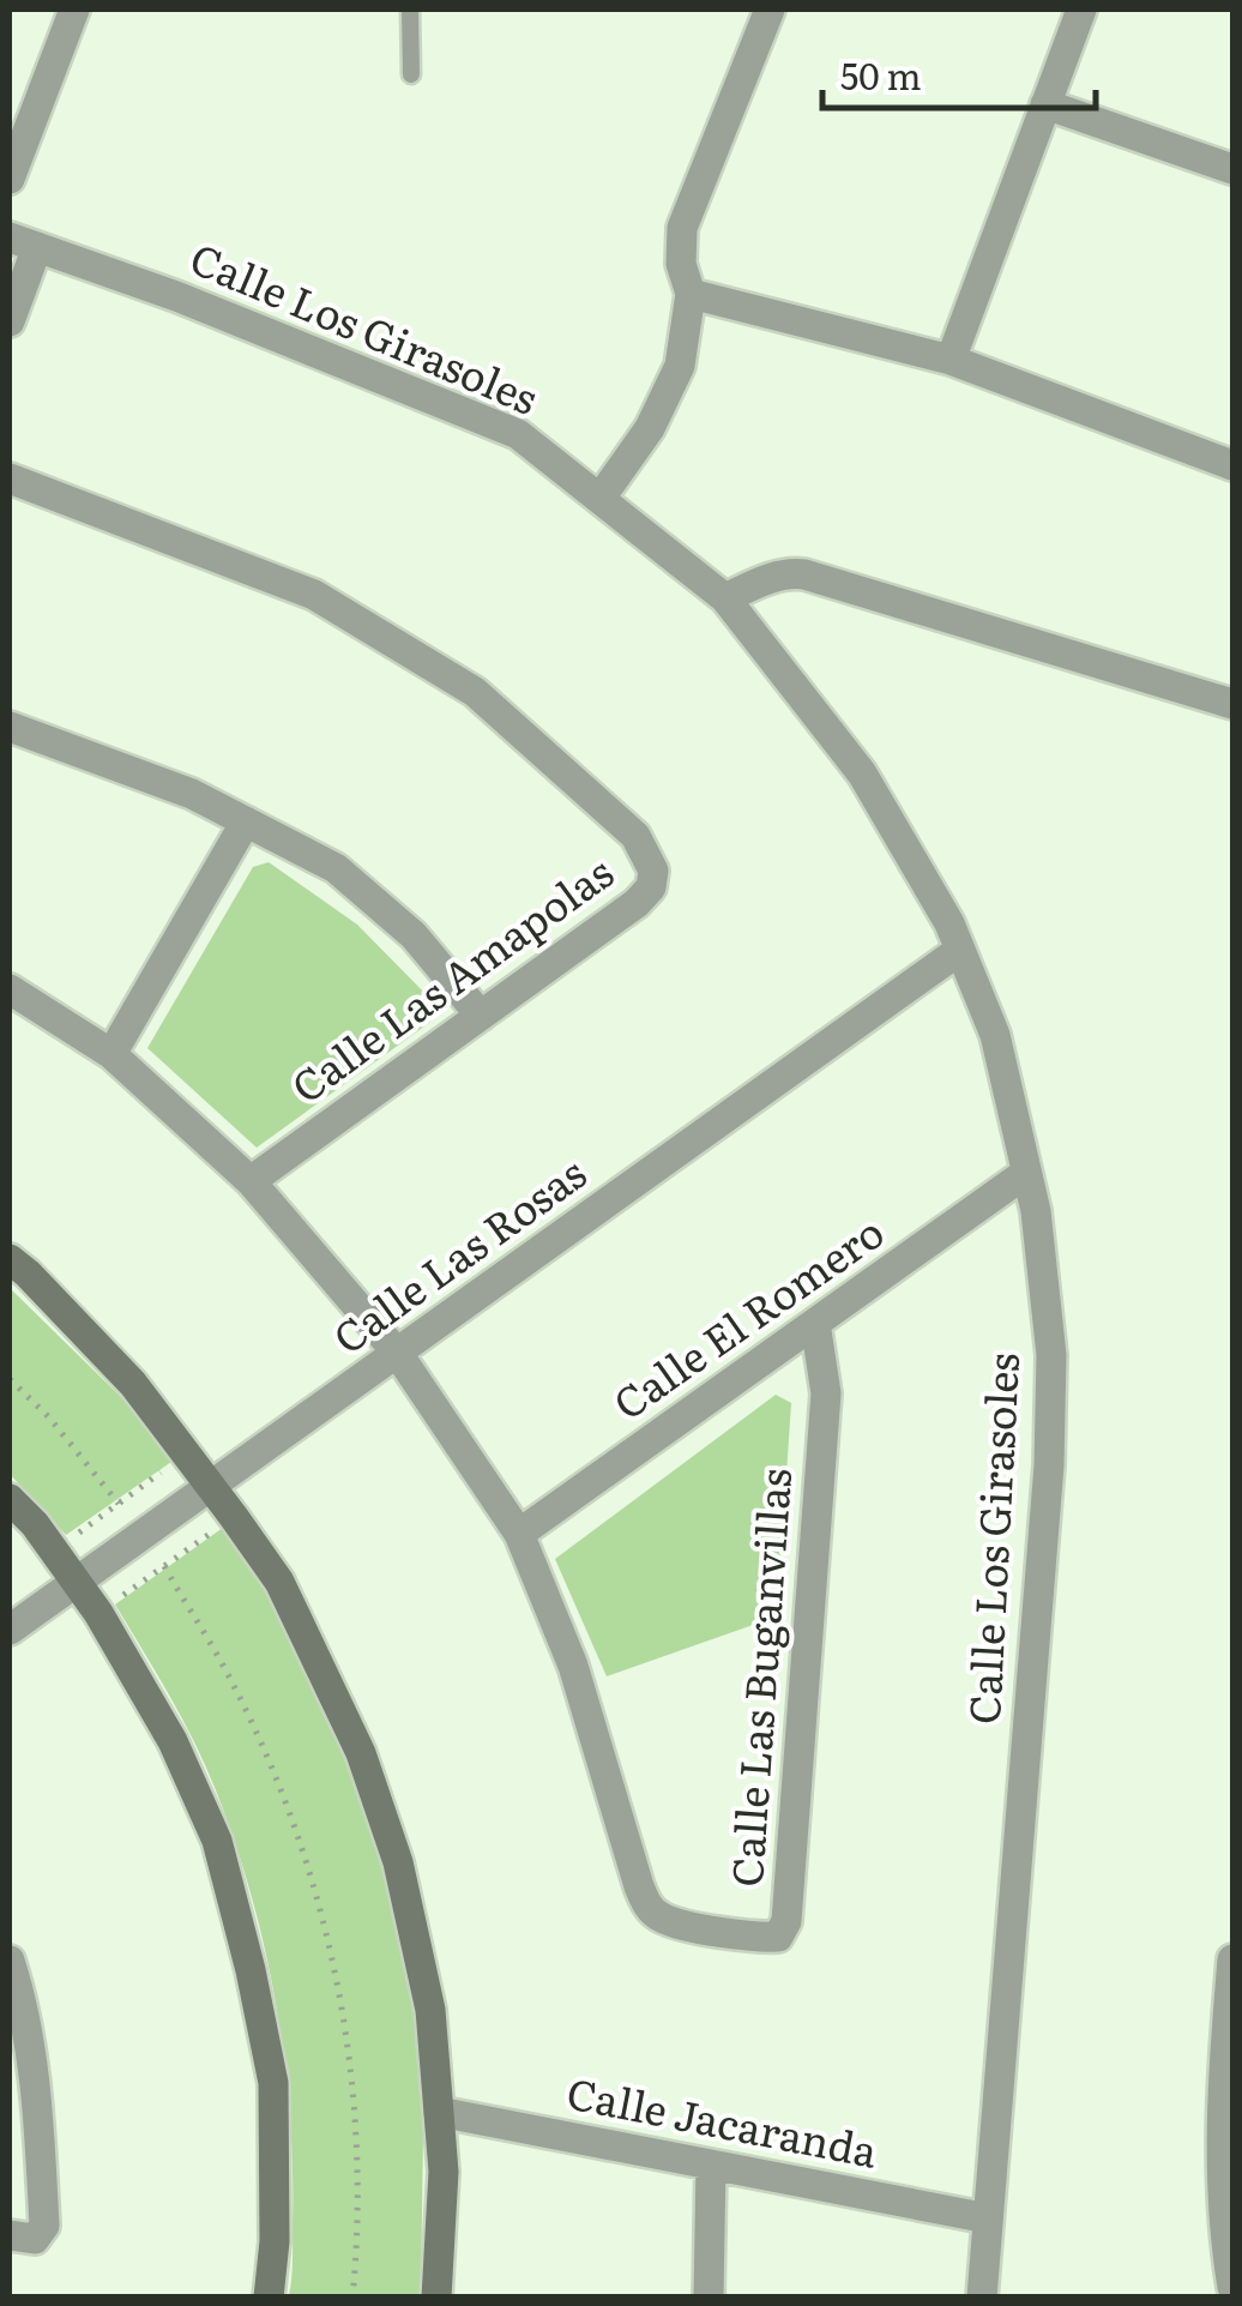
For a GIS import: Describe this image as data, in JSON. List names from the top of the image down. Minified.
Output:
{"streets":{"street":["Calle Los Girasoles","Calle Las Amapolas","Calle Las Rosas","Calle El Romero","Calle Las Buganvillas","Calle Jacaranda"]},"crossings":[["Calle Los Girasoles","Calle Las Rosas"],["Calle Los Girasoles","Calle El Romero"],["Calle Los Girasoles","Calle Jacaranda"],["Calle Las Amapolas","Calle Las Buganvillas"],["Calle Las Rosas","Calle Las Buganvillas"],["Calle El Romero","Calle Las Buganvillas"]],"scale_bar":"50 m"}
